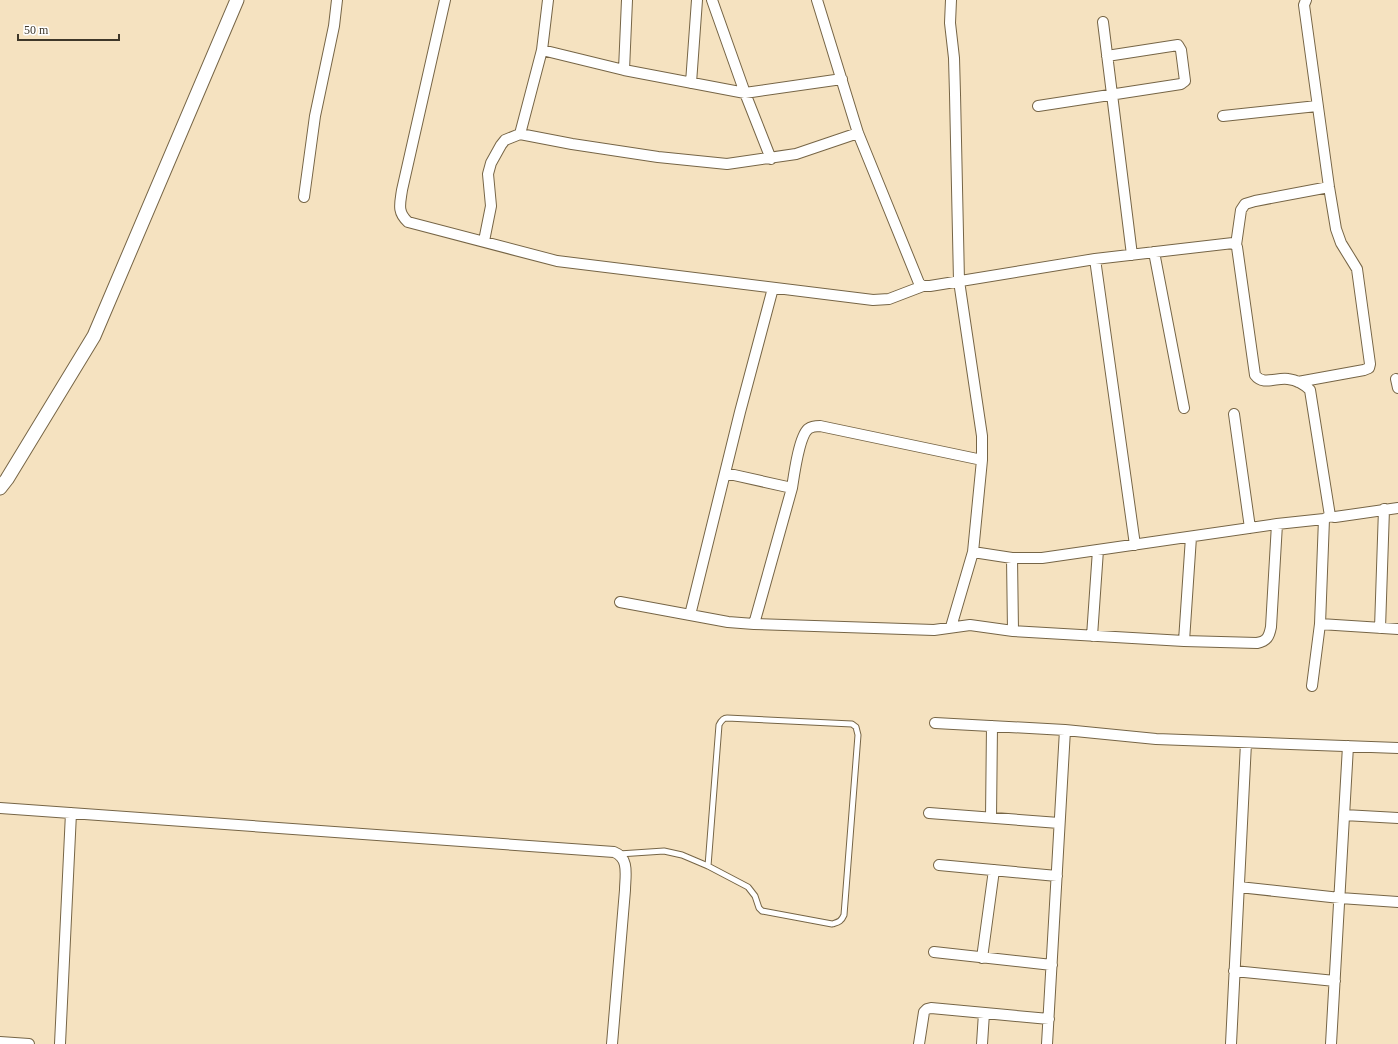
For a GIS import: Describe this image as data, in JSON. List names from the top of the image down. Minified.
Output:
{"scale_bar":"50 m"}
